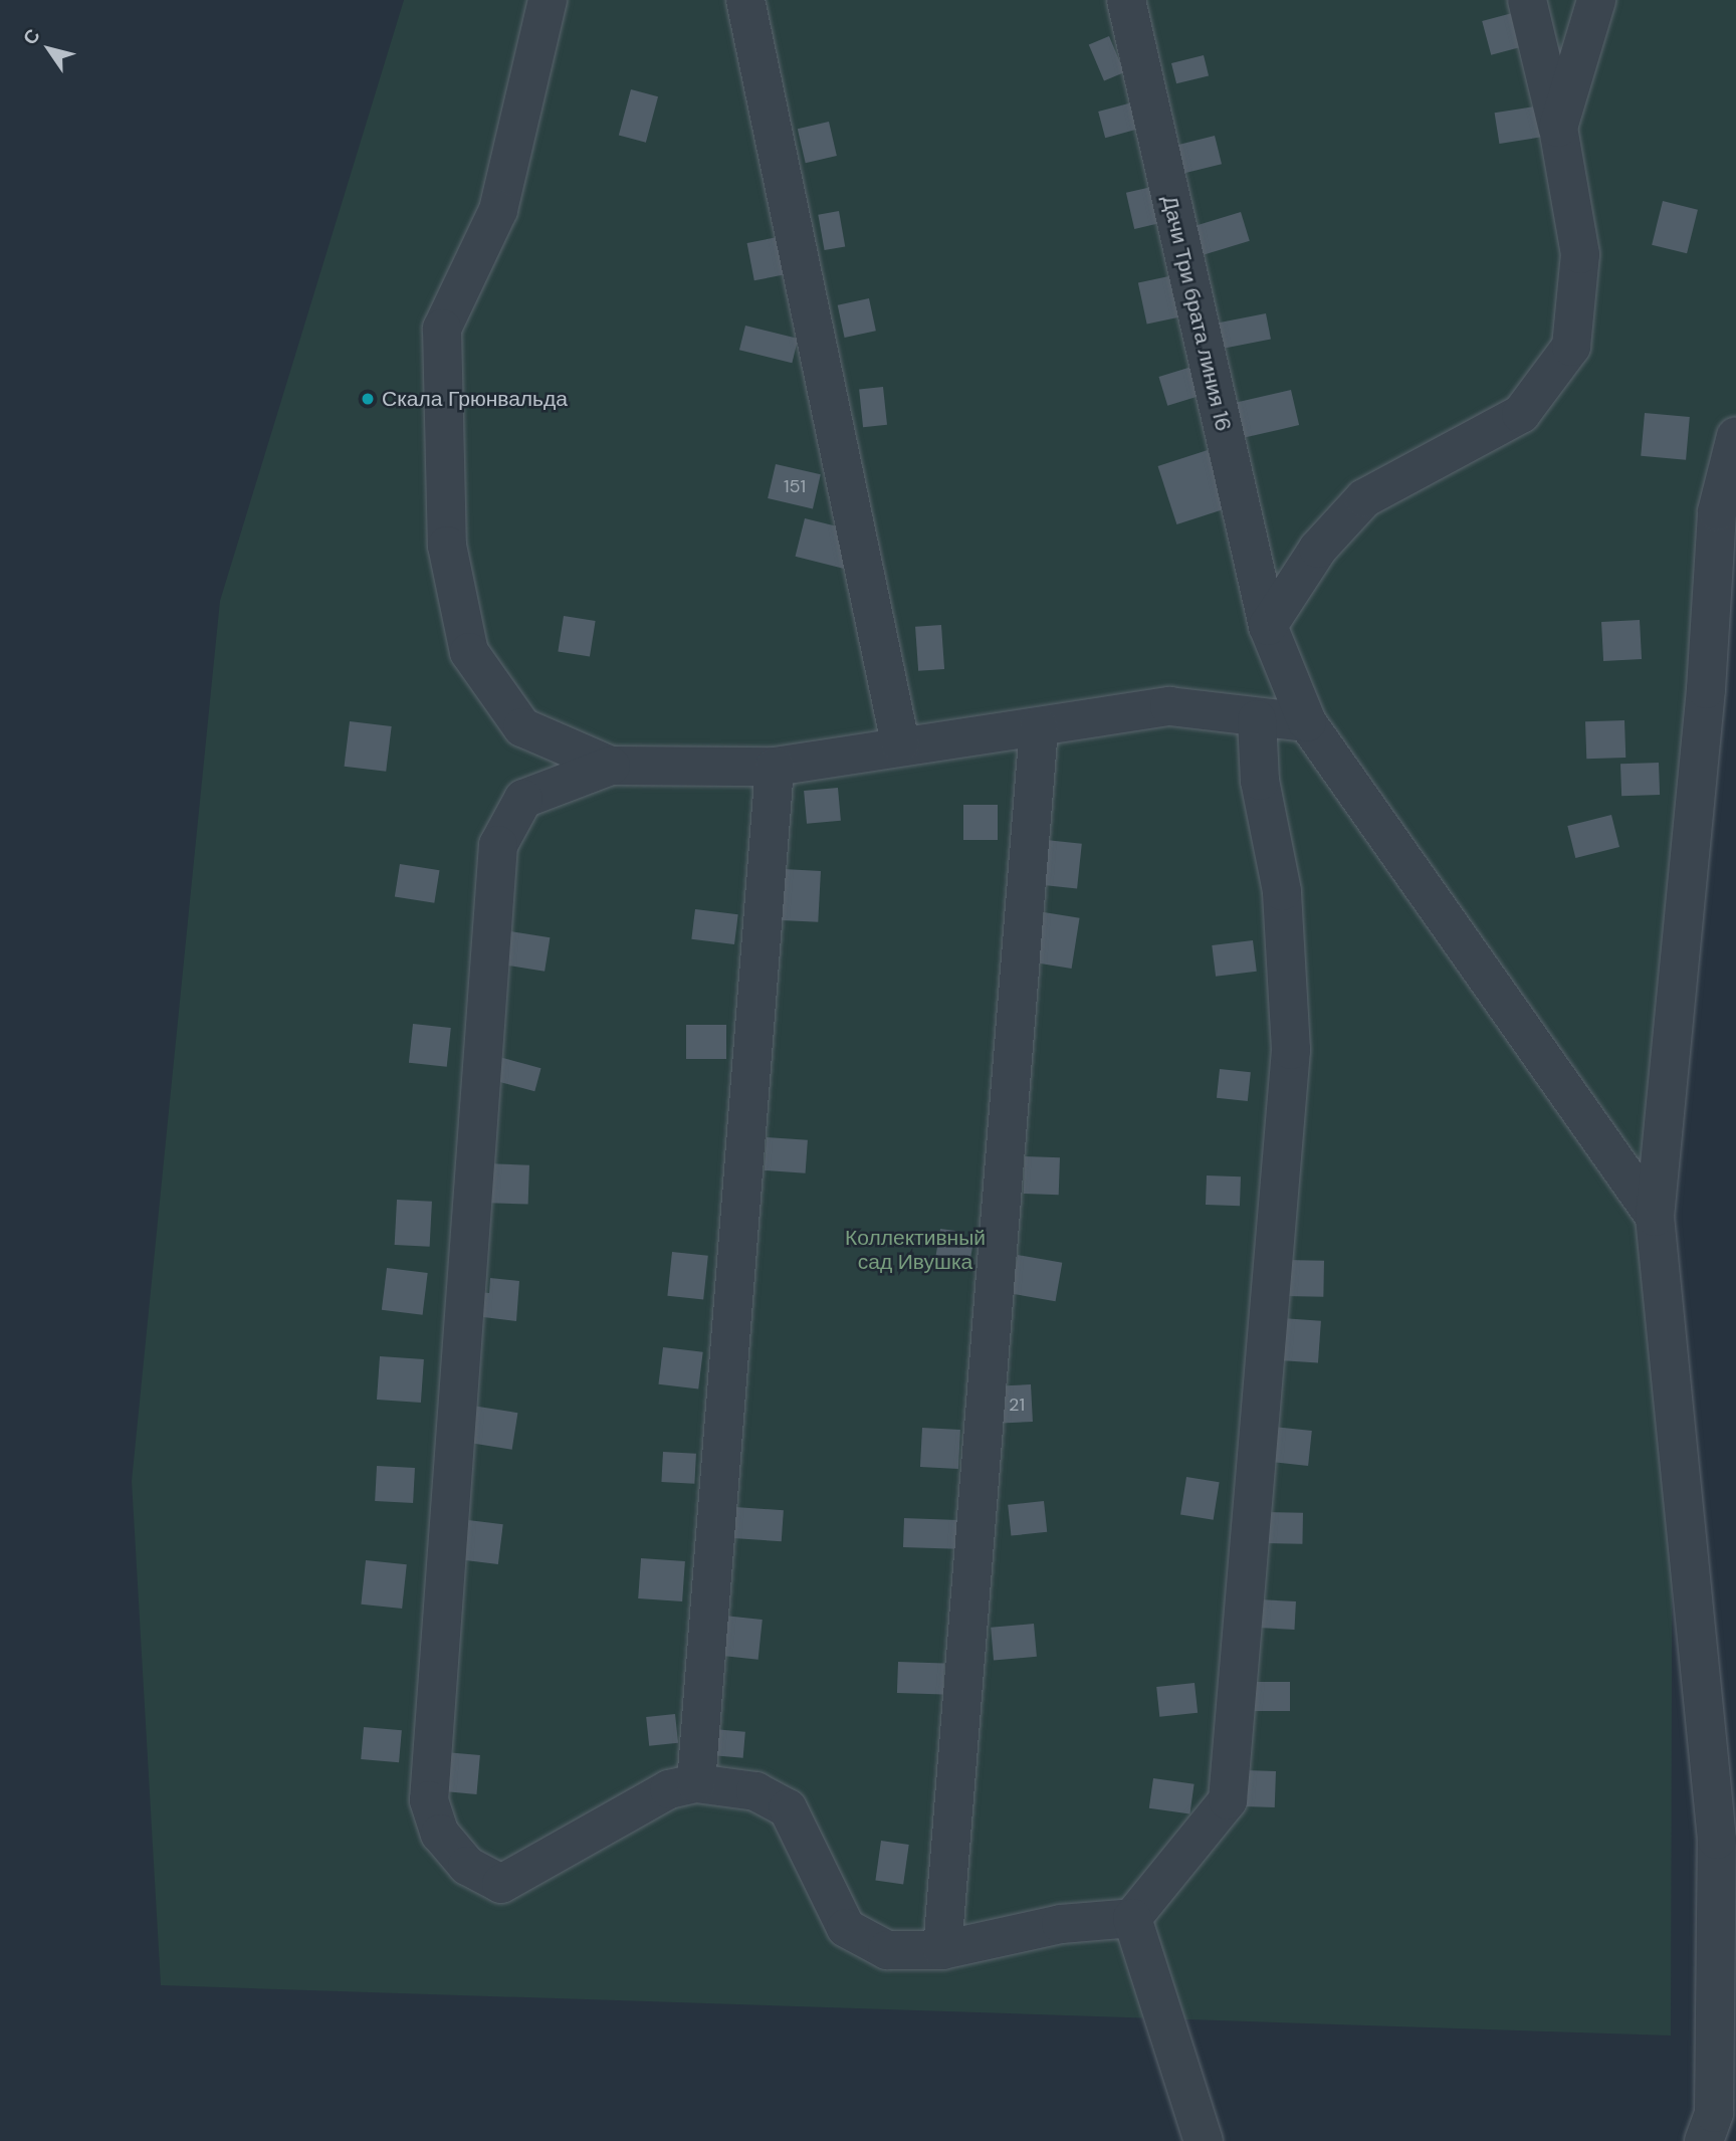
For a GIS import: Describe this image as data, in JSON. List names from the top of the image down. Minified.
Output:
{"streets":{"street":["Дачи Три брата линия 16"]},"parks":["Коллективный сад Ивушка"],"places":["Скала Грюнвальда"],"house_numbers":["151","21"],"north":"top left"}
